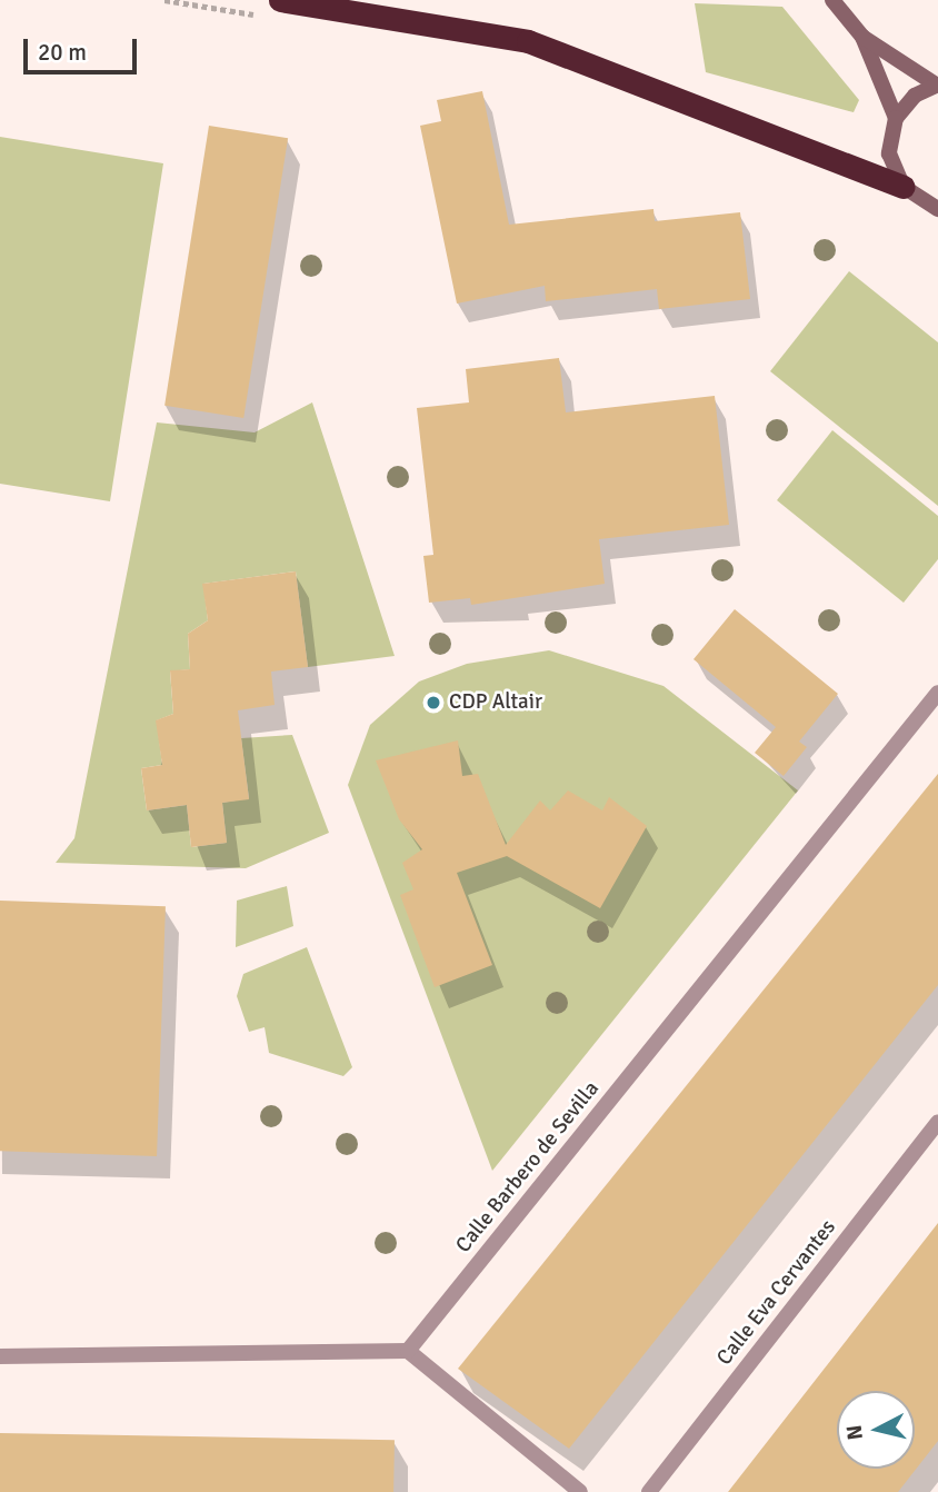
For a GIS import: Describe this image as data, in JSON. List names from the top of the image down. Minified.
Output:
{"streets":{"street":["Calle Barbero de Sevilla","Calle Eva Cervantes"]},"places":["CDP Altair"],"scale_bar":"20 m","north":"left"}
